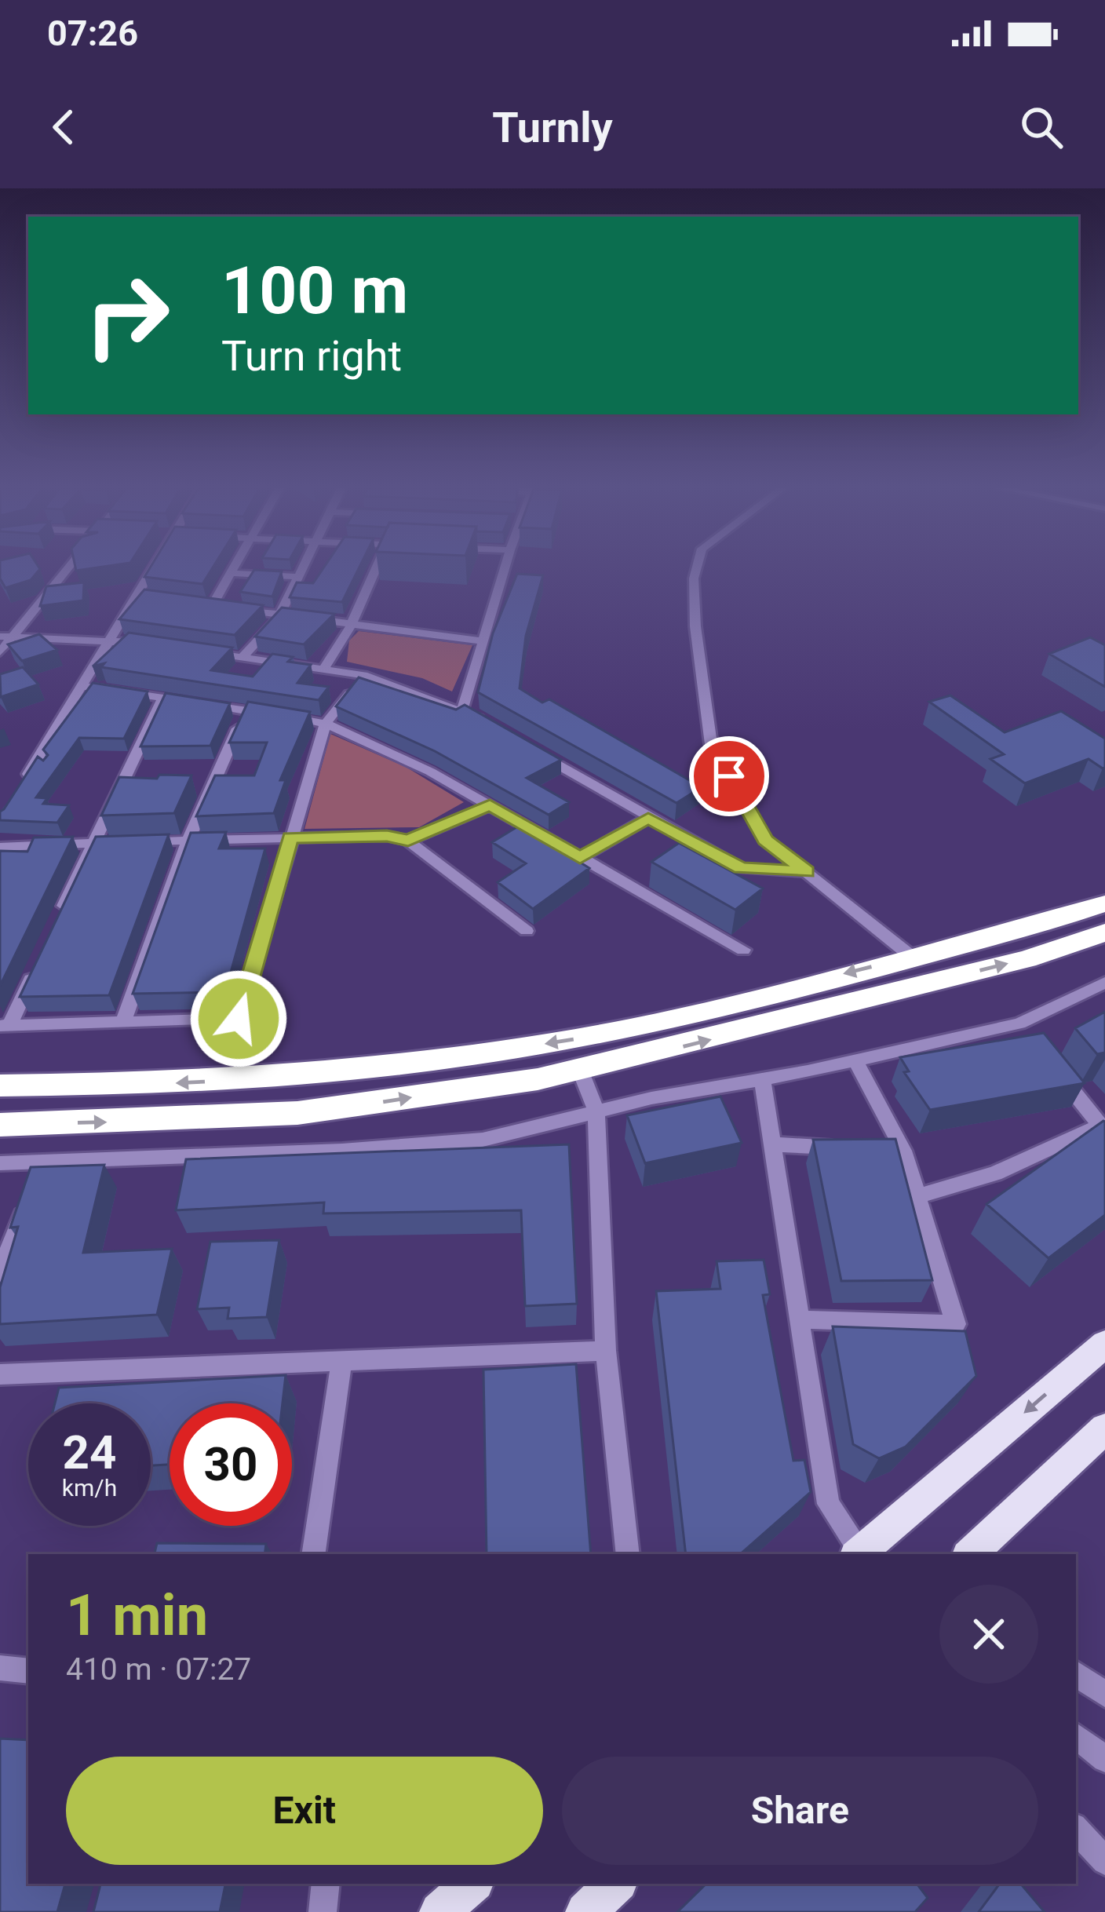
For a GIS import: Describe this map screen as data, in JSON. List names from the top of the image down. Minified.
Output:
{"page":{"status":"07:26","header":"Turnly","turn":["100 m","Turn right"],"speed":"24 km/h","limit":"30","heading":["1 min","410 m · 07:27"],"buttons":["Exit","Share"]}}
